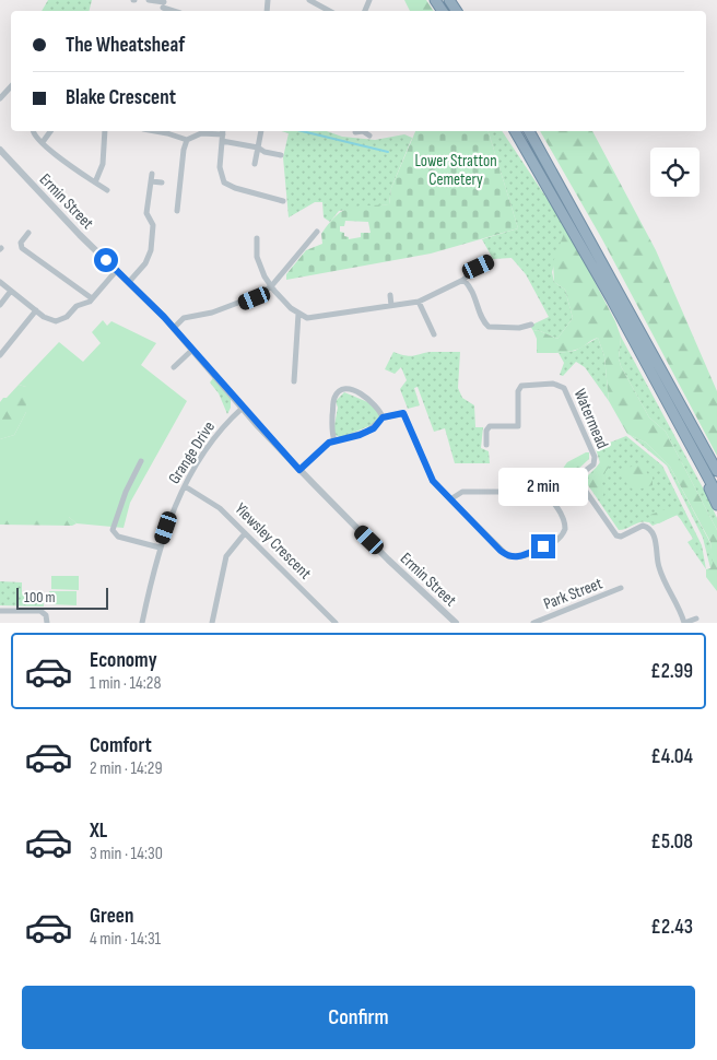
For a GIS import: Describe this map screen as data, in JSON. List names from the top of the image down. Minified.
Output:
{"streets":{"street":["Ermin Street","Watermead","Grange Drive","Yiewsley Crescent","Park Street"]},"crossings":[["Ermin Street","Grange Drive"],["Grange Drive","Yiewsley Crescent"]],"parks":["Lower Stratton Cemetery"],"scale_bar":"100 m","page":{"banner":["The Wheatsheaf","Blake Crescent"],"bubble":"2 min","scale":"100 m","list":[{"name":"Economy","note":"1 min · 14:28","value":"£2.99"},{"name":"Comfort","note":"2 min · 14:29","value":"£4.04"},{"name":"XL","note":"3 min · 14:30","value":"£5.08"},{"name":"Green","note":"4 min · 14:31","value":"£2.43"}],"buttons":"Confirm"}}
